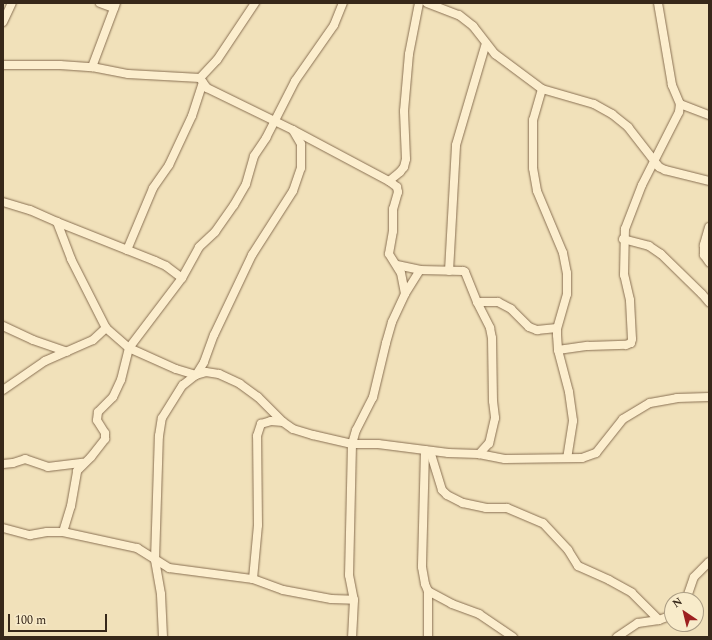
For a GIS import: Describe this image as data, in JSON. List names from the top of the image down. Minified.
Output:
{"scale_bar":"100 m","north":"top left"}
